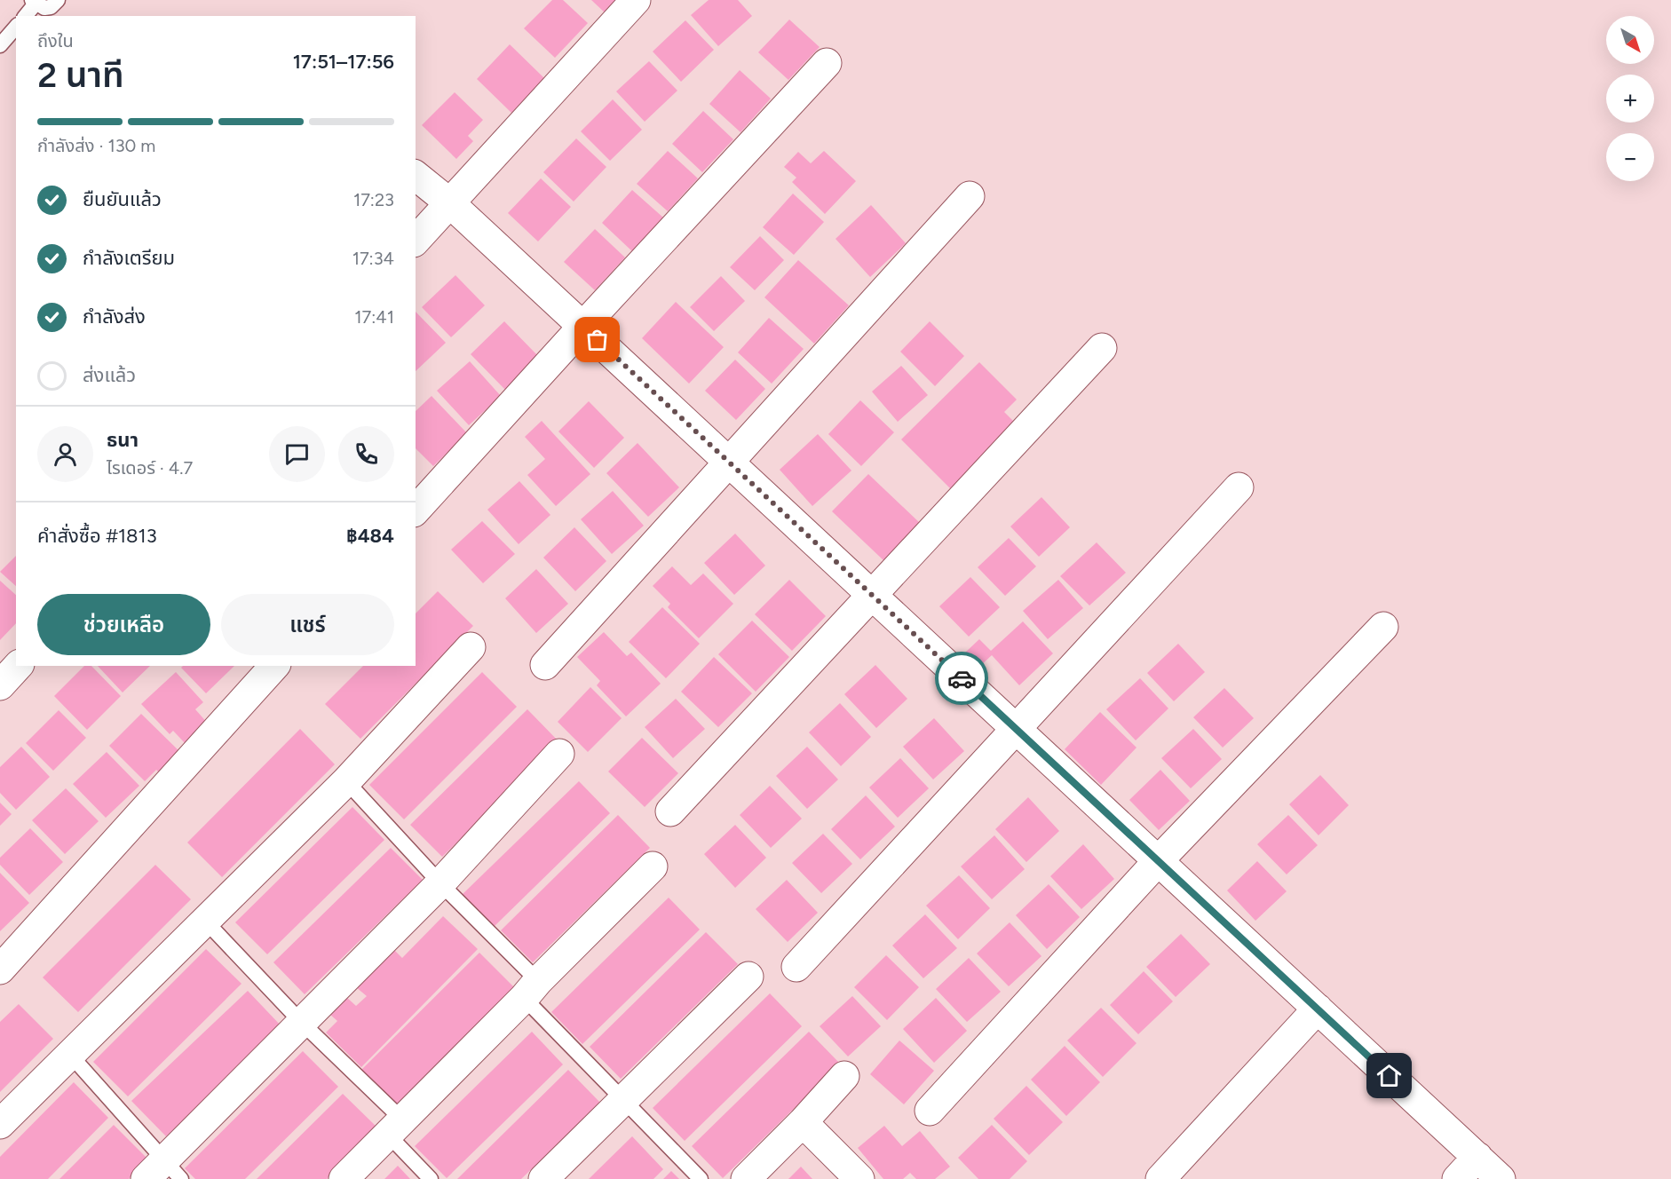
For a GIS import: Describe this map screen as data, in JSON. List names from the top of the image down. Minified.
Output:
{"north":"bottom right","page":{"map_buttons":["+","−"],"heading":["2 นาที","ถึงใน","17:51–17:56"],"panel":["ธนา","ไรเดอร์ · 4.7","คำสั่งซื้อ #1813","฿484"],"bar":"กำลังส่ง · 130 m","list":[["ยืนยันแล้ว","17:23"],["กำลังเตรียม","17:34"],["กำลังส่ง","17:41"],"ส่งแล้ว"],"buttons":["ช่วยเหลือ","แชร์"]}}
